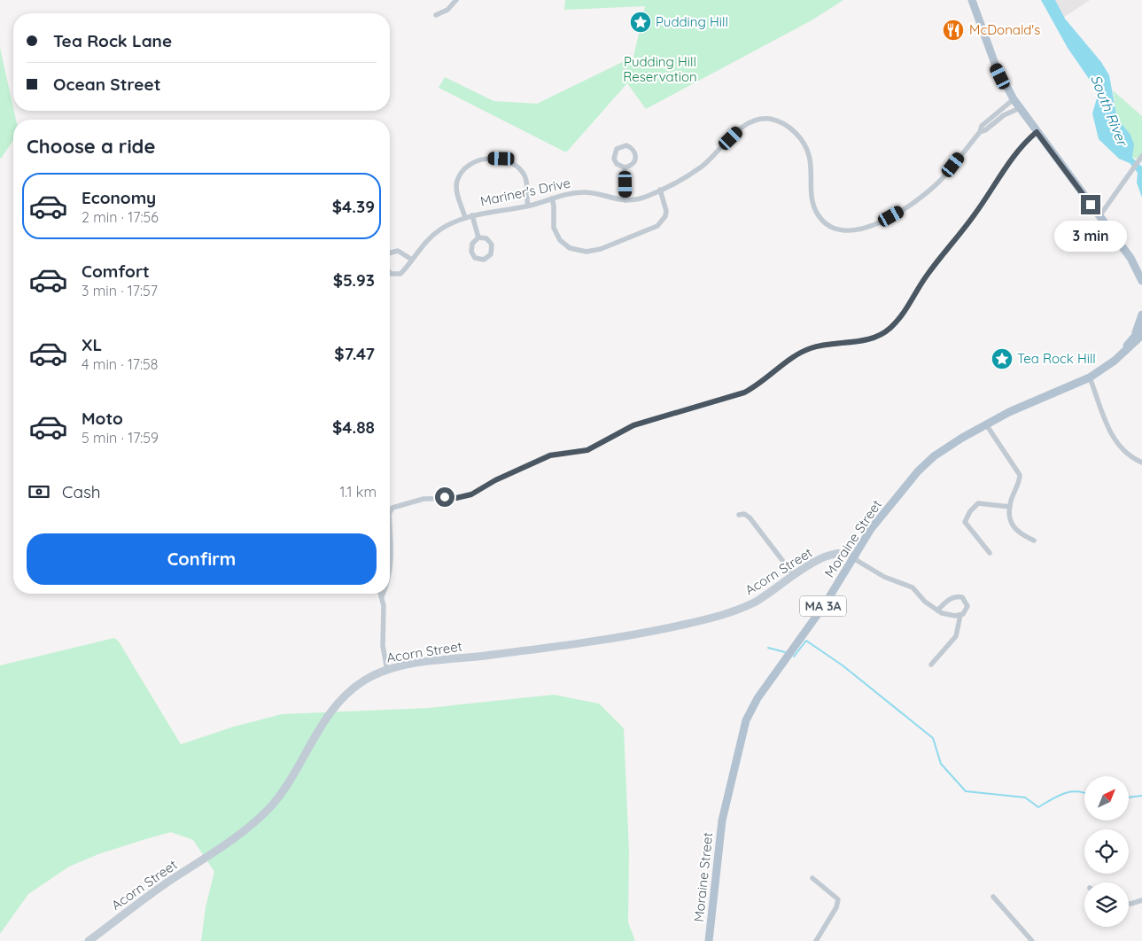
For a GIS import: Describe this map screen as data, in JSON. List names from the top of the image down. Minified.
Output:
{"streets":{"main road":["Moraine Street","Acorn Street","MA 3A"],"street":["Mariner's Drive"]},"crossings":[["Moraine Street","Acorn Street"],["Moraine Street","MA 3A"]],"water":["South River"],"parks":["Pudding Hill Reservation"],"places":{"place":["Pudding Hill","Tea Rock Hill"],"restaurant":["McDonald's"]},"north":"top right","page":{"banner":["Tea Rock Lane","Ocean Street"],"heading":"Choose a ride","list":[{"name":"Economy","note":"2 min · 17:56","value":"$4.39"},{"name":"Comfort","note":"3 min · 17:57","value":"$5.93"},{"name":"XL","note":"4 min · 17:58","value":"$7.47"},{"name":"Moto","note":"5 min · 17:59","value":"$4.88"}],"bubble":"3 min","pay":["Cash","1.1 km"],"buttons":"Confirm"}}
